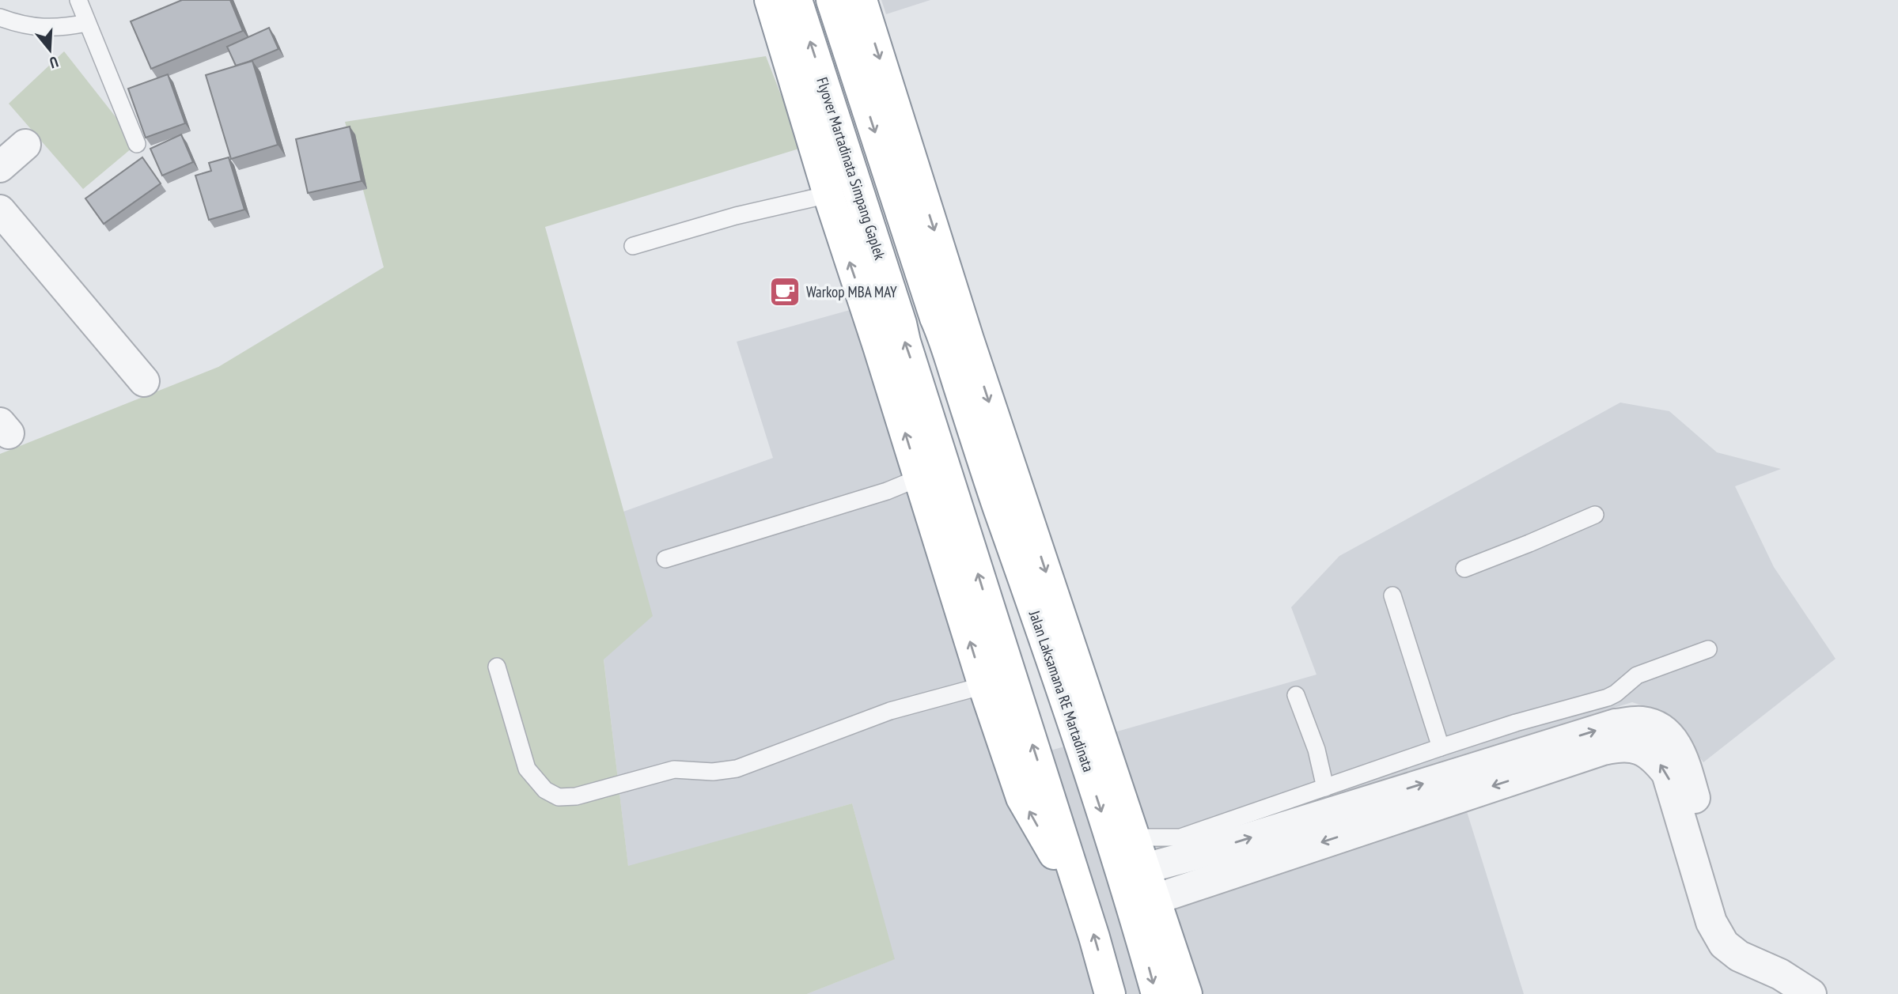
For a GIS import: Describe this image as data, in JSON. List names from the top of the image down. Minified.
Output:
{"streets":{"highway":["Flyover Martadinata Simpang Gaplek","Jalan Laksamana RE Martadinata"]},"places":{"cafe":["Warkop MBA MAY"]},"north":"bottom"}
